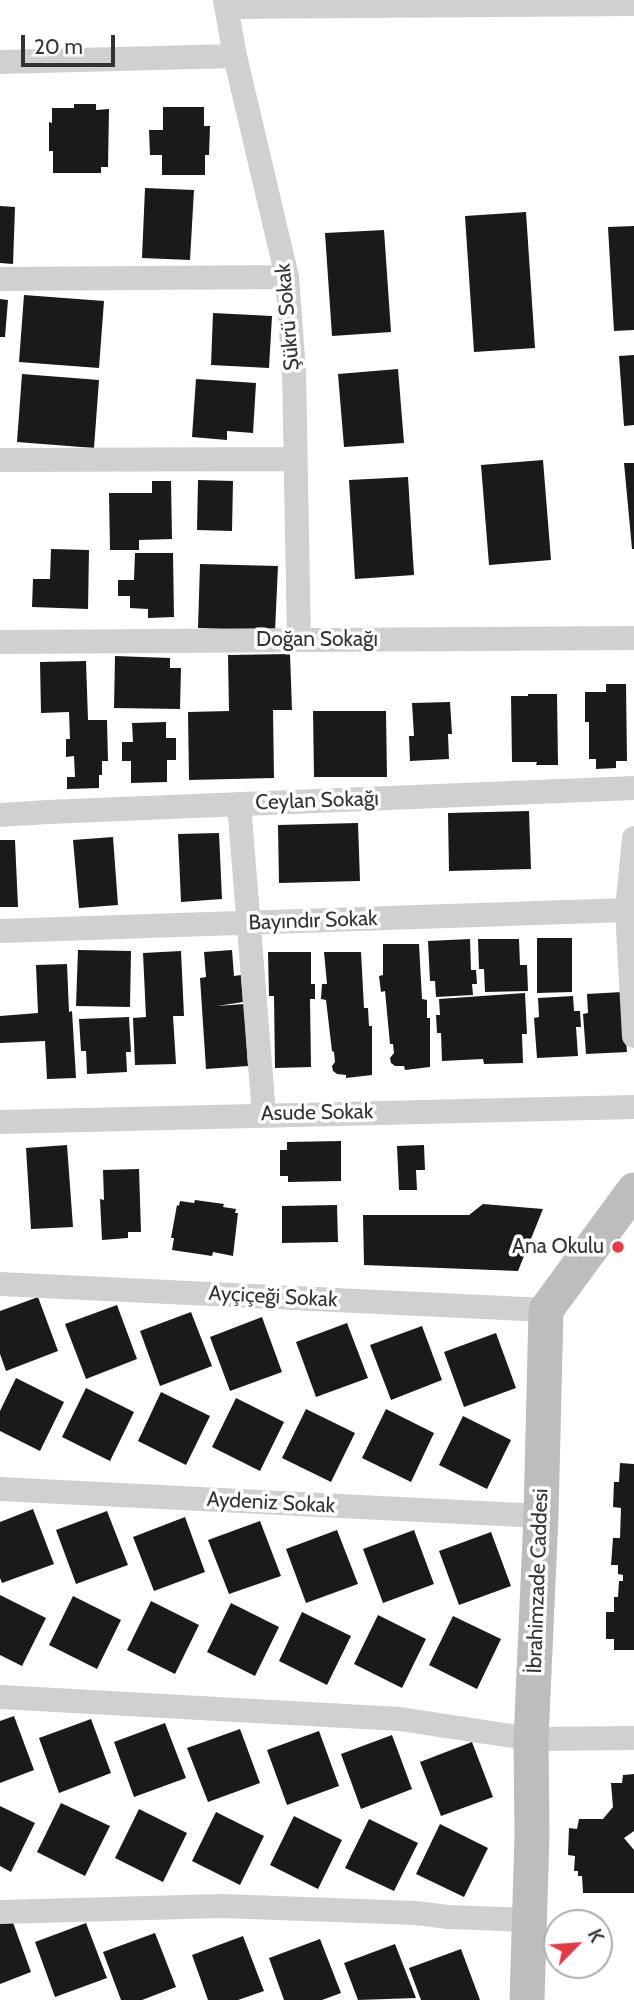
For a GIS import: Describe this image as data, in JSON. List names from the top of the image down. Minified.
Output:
{"streets":{"main road":["İbrahimzade Caddesi"],"street":["Şükrü Sokak","Doğan Sokağı","Ceylan Sokağı","Bayındır Sokak","Asude Sokak","Ayçiçeği Sokak","Aydeniz Sokak"]},"crossings":[["Şükrü Sokak","Doğan Sokağı"],["Ayçiçeği Sokak","İbrahimzade Caddesi"],["Aydeniz Sokak","İbrahimzade Caddesi"]],"places":["Ana Okulu"],"scale_bar":"20 m","north":"top right"}
